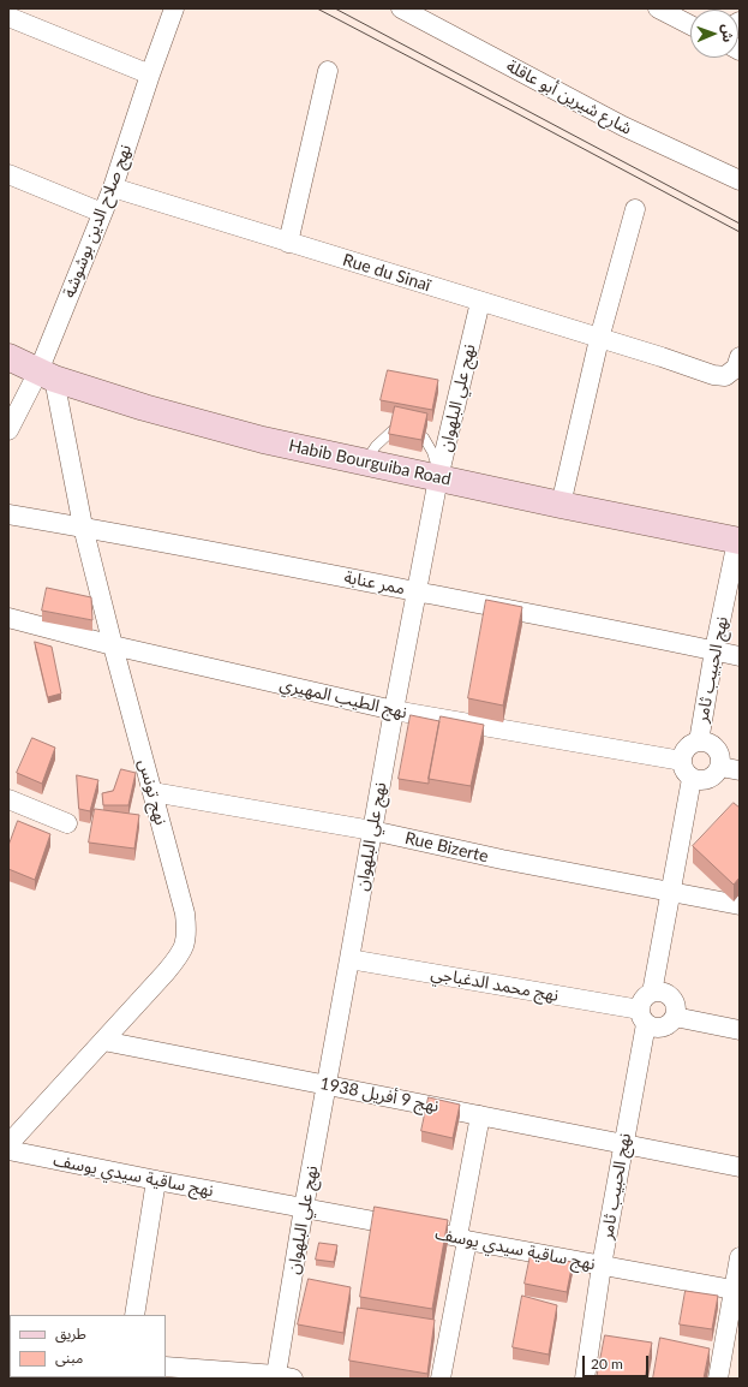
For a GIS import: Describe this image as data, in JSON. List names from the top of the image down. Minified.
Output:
{"streets":{"main road":["Habib Bourguiba Road"],"street":["شارع شيرين أبو عاقلة","نهج صلاح الدين بوشوشة","Rue du Sinaï","نهج علي البلهوان","ممر عنابة","نهج الحبيب ثامر","نهج الطيب المهيري","نهج تونس","Rue Bizerte","نهج محمد الدغباجي","نهج 9 أفريل 1938","نهج ساقية سيدي يوسف"]},"crossings":[["نهج صلاح الدين بوشوشة","Rue du Sinaï"],["نهج صلاح الدين بوشوشة","Habib Bourguiba Road"],["نهج صلاح الدين بوشوشة","نهج تونس"],["Rue du Sinaï","نهج علي البلهوان"],["نهج علي البلهوان","Habib Bourguiba Road"],["نهج علي البلهوان","ممر عنابة"],["نهج علي البلهوان","نهج الطيب المهيري"],["نهج علي البلهوان","Rue Bizerte"],["نهج علي البلهوان","نهج محمد الدغباجي"],["نهج علي البلهوان","نهج 9 أفريل 1938"],["نهج علي البلهوان","نهج ساقية سيدي يوسف"],["Habib Bourguiba Road","نهج الحبيب ثامر"],["Habib Bourguiba Road","نهج تونس"],["ممر عنابة","نهج الحبيب ثامر"],["ممر عنابة","نهج تونس"],["نهج الحبيب ثامر","نهج الطيب المهيري"],["نهج الحبيب ثامر","نهج محمد الدغباجي"],["نهج الحبيب ثامر","نهج 9 أفريل 1938"],["نهج الحبيب ثامر","نهج ساقية سيدي يوسف"],["نهج الطيب المهيري","نهج تونس"],["نهج تونس","Rue Bizerte"],["نهج تونس","نهج 9 أفريل 1938"]],"legend":["طريق","مبنى"],"scale_bar":"20 m","north":"right"}
